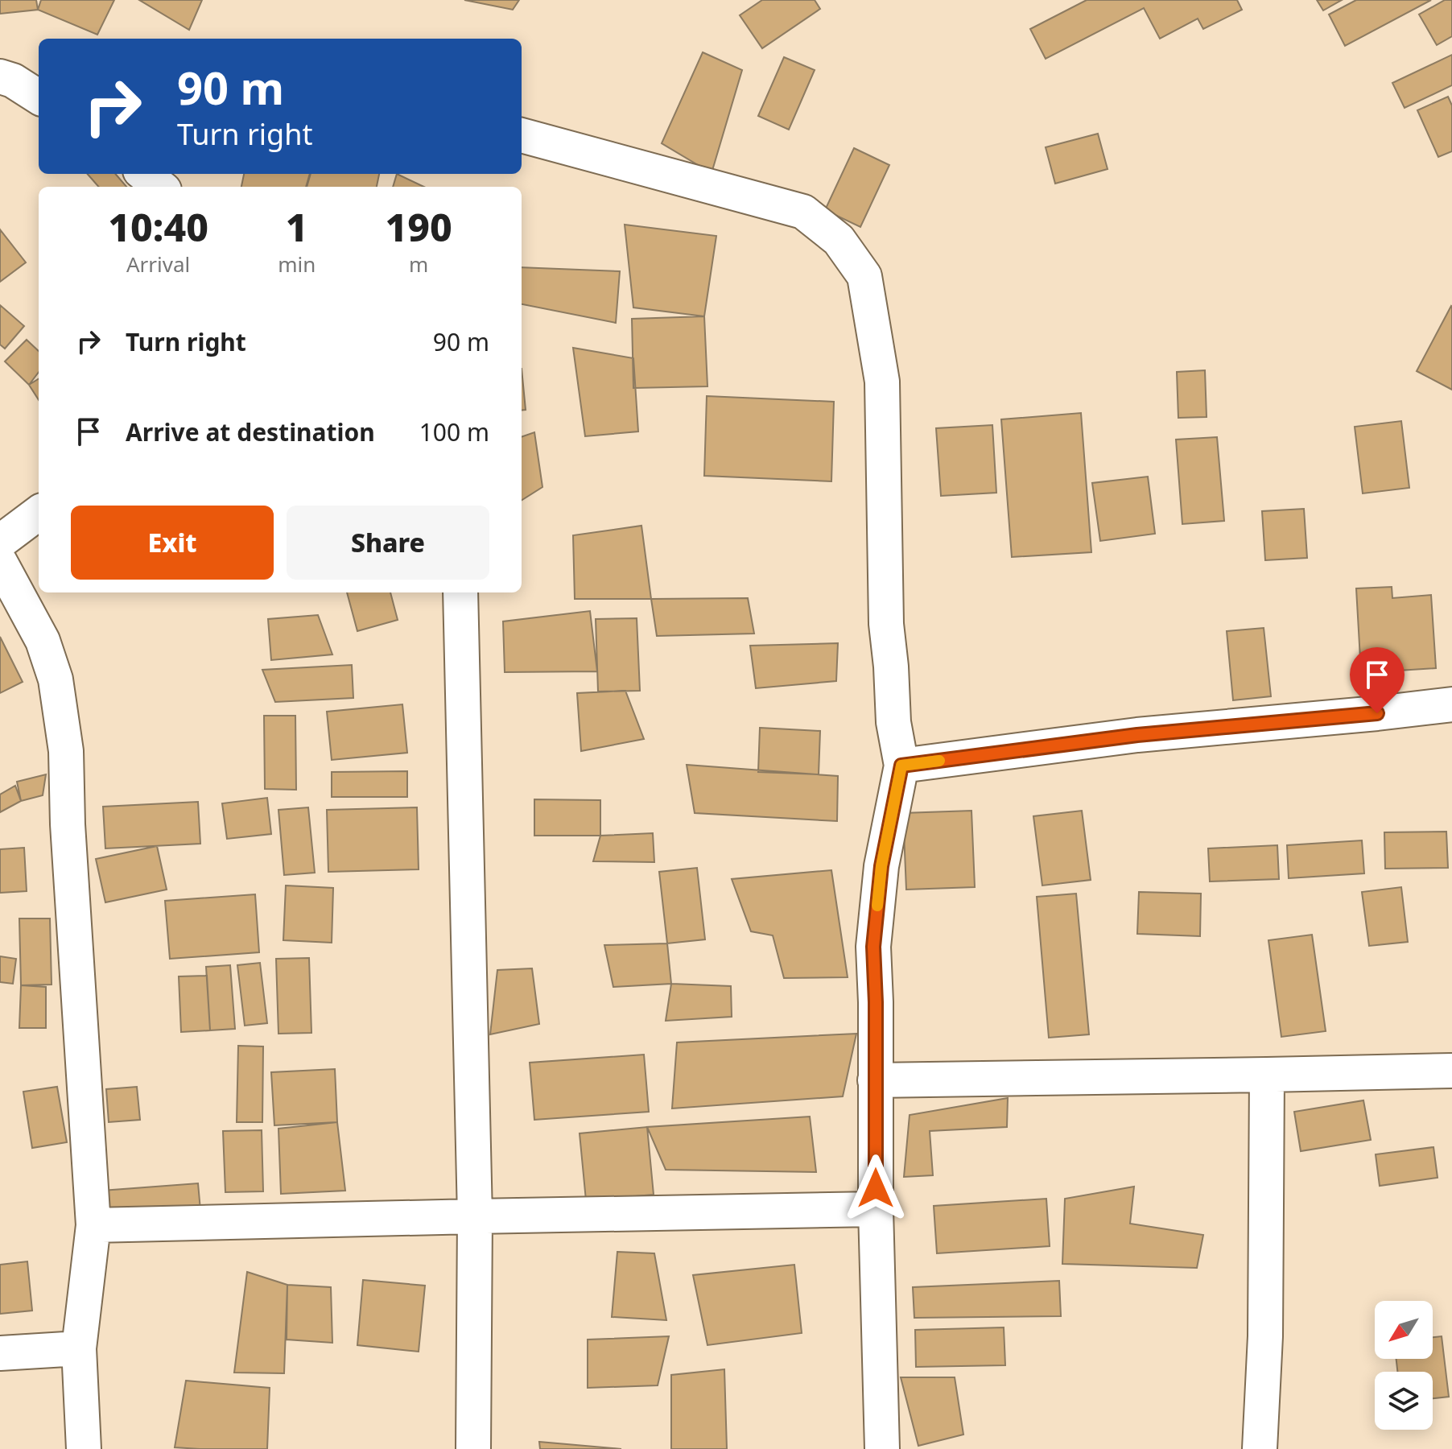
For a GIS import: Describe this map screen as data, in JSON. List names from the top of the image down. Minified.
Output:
{"north":"bottom left","page":{"turn":["90 m","Turn right"],"eta":["10:40","Arrival","1","min","190","m"],"list":[{"name":"Turn right","value":"90 m"},{"name":"Arrive at destination","value":"100 m"}],"buttons":["Exit","Share"]}}
